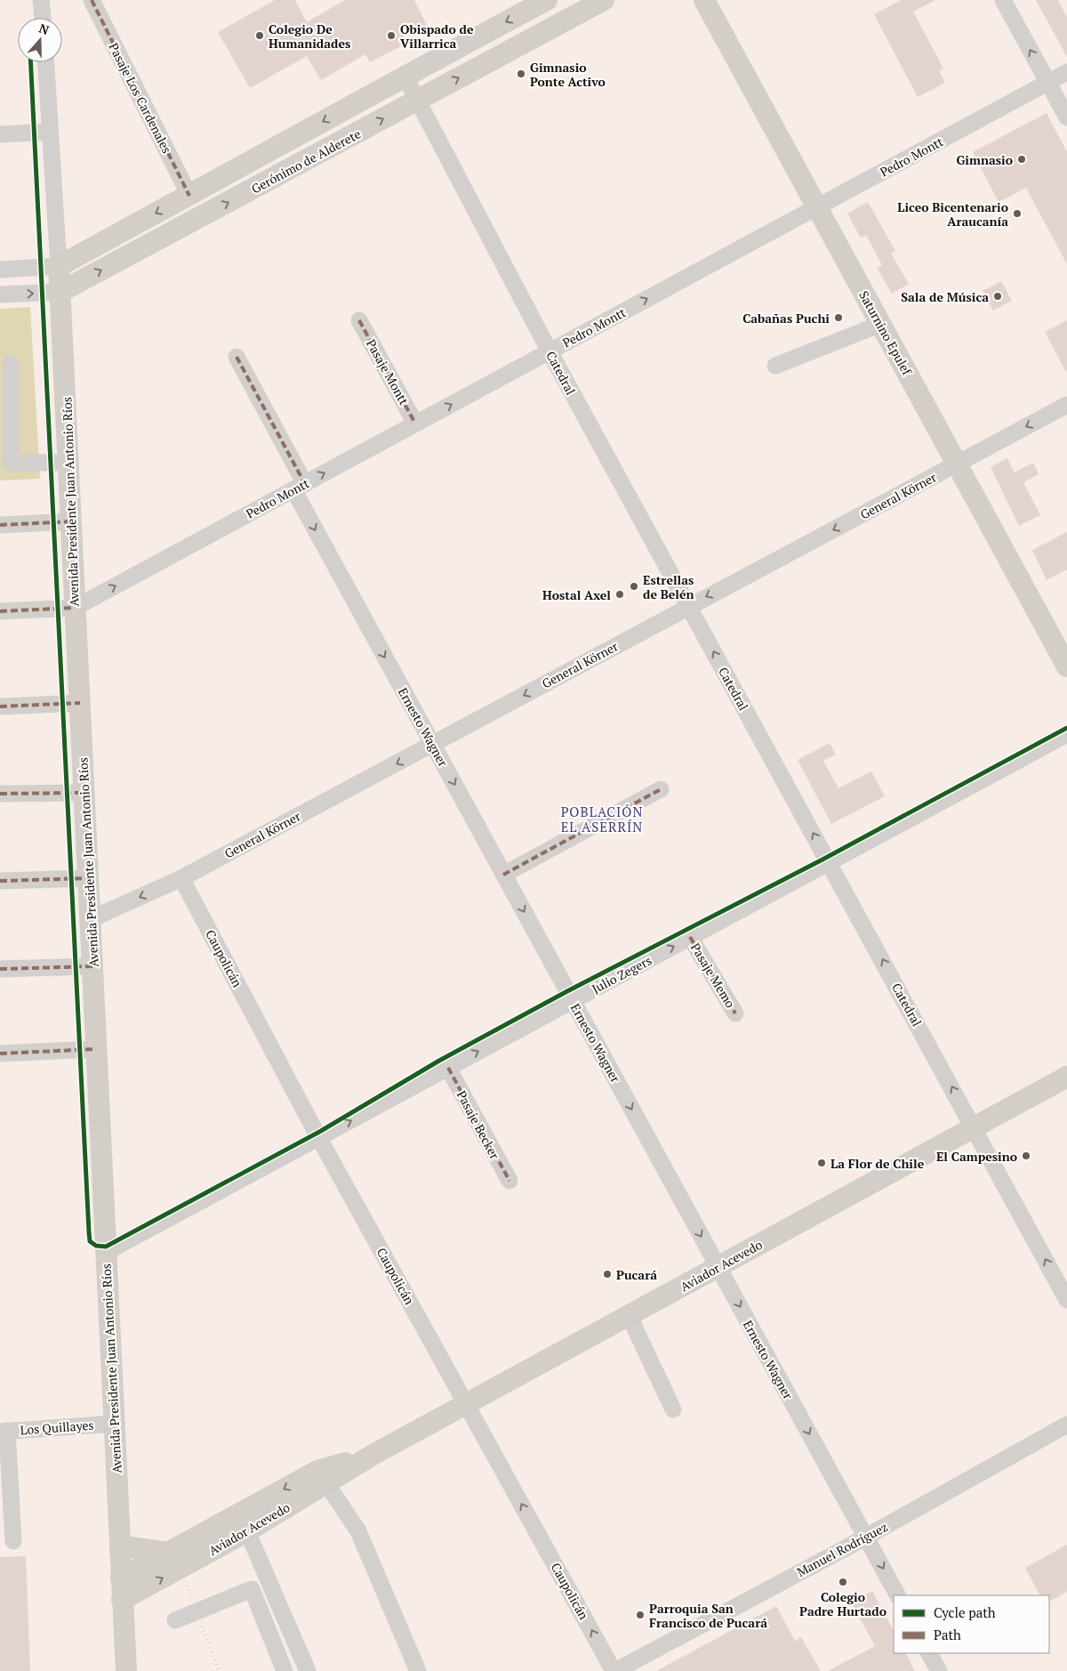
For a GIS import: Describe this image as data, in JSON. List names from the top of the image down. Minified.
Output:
{"streets":{"main road":["Gerónimo de Alderete","Saturnino Epulef","Avenida Presidente Juan Antonio Ríos","Aviador Acevedo"],"street":["Pasaje Los Cardenales","Pedro Montt","Pasaje Montt","Catedral","General Körner","Ernesto Wagner","Caupolicán","Julio Zegers","Pasaje Memo","Pasaje Becker","Los Quillayes","Manuel Rodríguez"]},"crossings":[["Pasaje Los Cardenales","Gerónimo de Alderete"],["Pedro Montt","Saturnino Epulef"],["Pedro Montt","Pasaje Montt"],["Pedro Montt","Catedral"],["Pedro Montt","Avenida Presidente Juan Antonio Ríos"],["Pedro Montt","Ernesto Wagner"],["Gerónimo de Alderete","Catedral"],["Gerónimo de Alderete","Avenida Presidente Juan Antonio Ríos"],["Saturnino Epulef","General Körner"],["Catedral","General Körner"],["Catedral","Julio Zegers"],["Catedral","Aviador Acevedo"],["General Körner","Avenida Presidente Juan Antonio Ríos"],["General Körner","Ernesto Wagner"],["General Körner","Caupolicán"],["Avenida Presidente Juan Antonio Ríos","Julio Zegers"],["Avenida Presidente Juan Antonio Ríos","Aviador Acevedo"],["Avenida Presidente Juan Antonio Ríos","Los Quillayes"],["Ernesto Wagner","Julio Zegers"],["Ernesto Wagner","Aviador Acevedo"],["Ernesto Wagner","Manuel Rodríguez"],["Caupolicán","Julio Zegers"],["Caupolicán","Aviador Acevedo"],["Caupolicán","Manuel Rodríguez"],["Julio Zegers","Pasaje Memo"],["Julio Zegers","Pasaje Becker"]],"one_way":["Pedro Montt","Catedral","General Körner","Ernesto Wagner"],"districts":["POBLACIÓN EL ASERRÍN"],"places":["Colegio De Humanidades","Obispado de Villarrica","Gimnasio Ponte Activo","Gimnasio","Liceo Bicentenario Araucanía","Sala de Música","Cabañas Puchi","Estrellas de Belén","Hostal Axel","El Campesino","La Flor de Chile","Pucará","Colegio Padre Hurtado","Parroquia San Francisco de Pucará"],"legend":["Cycle path","Path"],"north":"top"}
